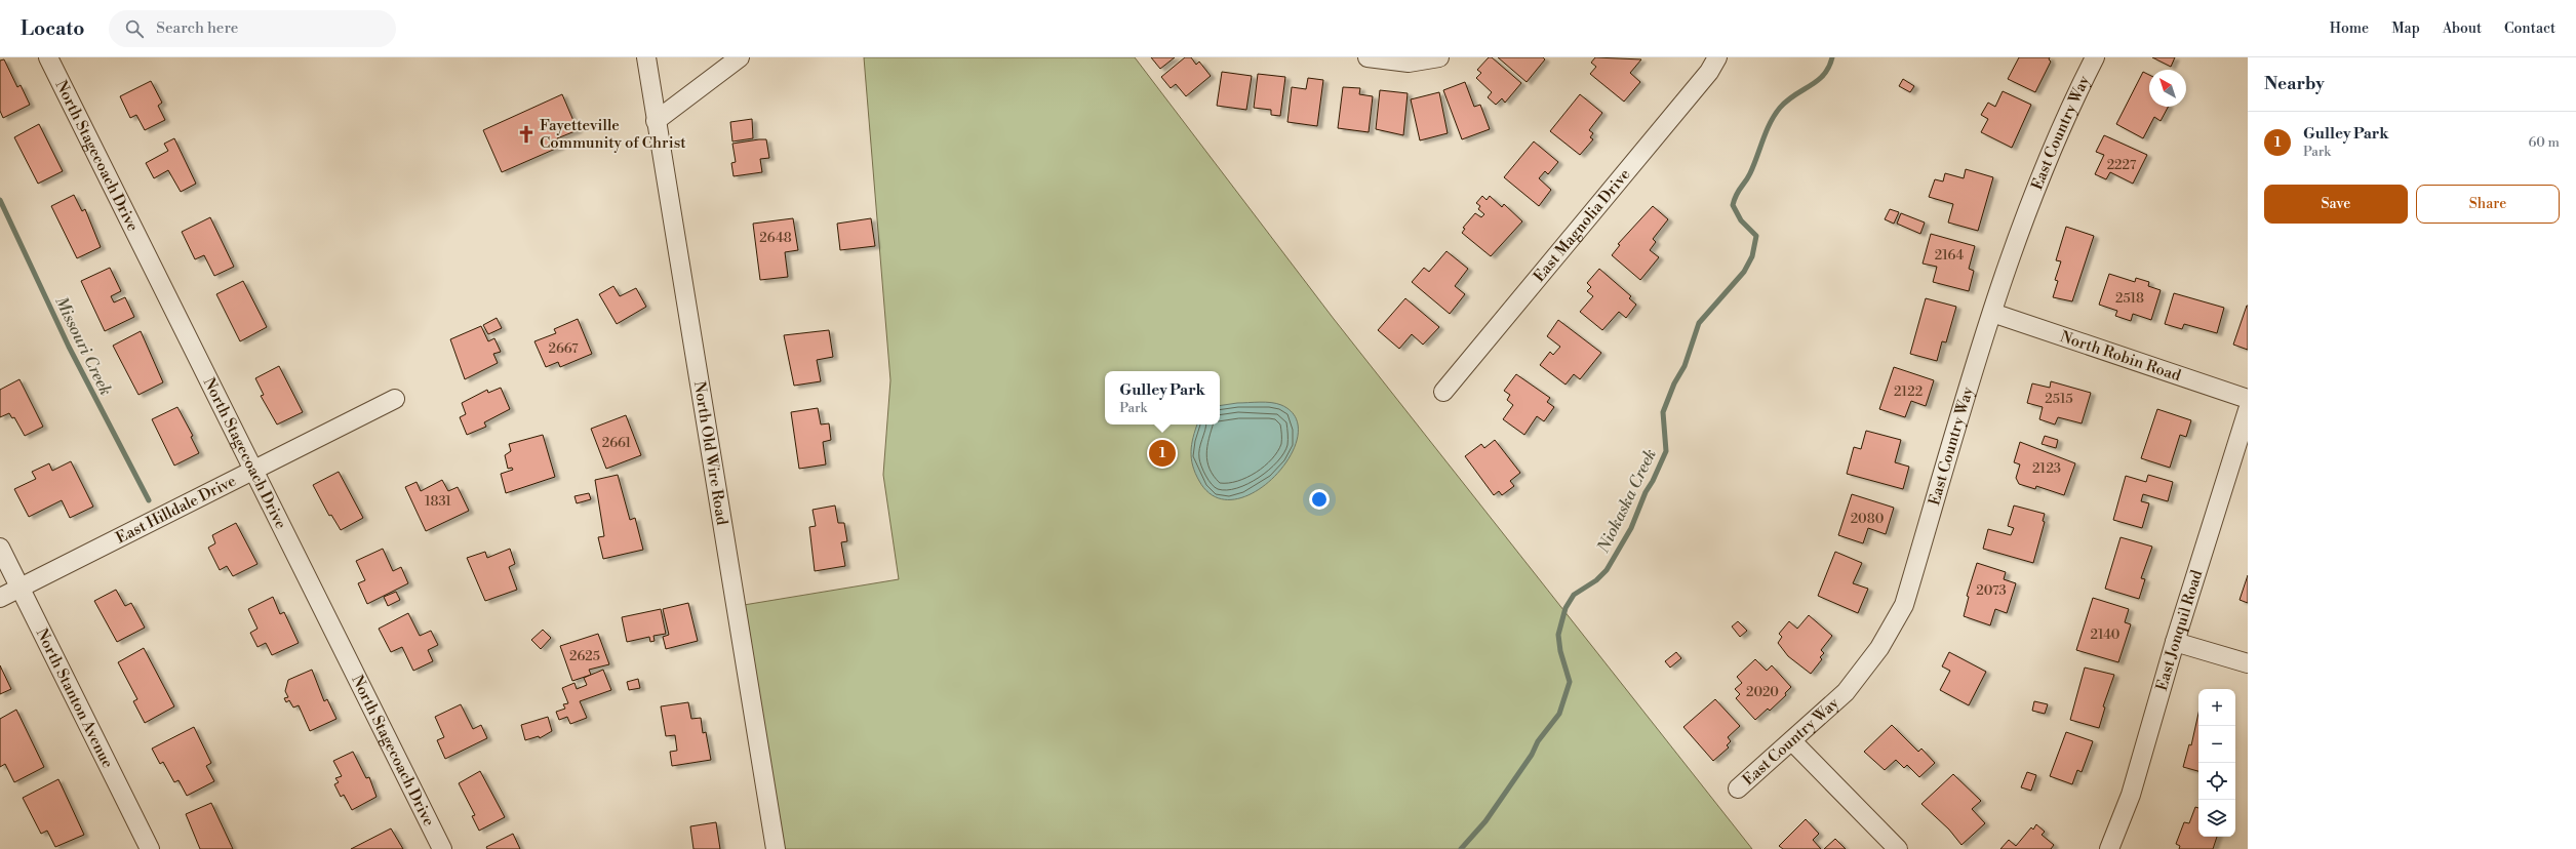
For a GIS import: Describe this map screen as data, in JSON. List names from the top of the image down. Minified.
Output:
{"streets":{"street":["East Country Way","North Stagecoach Drive","East Magnolia Drive","North Robin Road","North Old Wire Road","East Hilldale Drive","East Jonquil Road","North Stanton Avenue"]},"crossings":[["East Country Way","North Robin Road"],["North Stagecoach Drive","East Hilldale Drive"],["East Hilldale Drive","North Stanton Avenue"]],"water":["Missouri Creek","Niokaska Creek"],"places":{"church":["Fayetteville Community of Christ"]},"house_numbers":["2227","2648","2164","2518","2667","2122","2515","2661","2123","1831","2080","2073","2140","2625","2020"],"north":"top left","page":{"header":"Locato","search":"Search here","nav":["Home","Map","About","Contact"],"heading":"Nearby","list":[{"mark":"1","name":"Gulley Park","note":"Park","value":"60 m"}],"buttons":["Save","Share"],"popup":["Gulley Park","Park"],"pins":"1","map_buttons":["+","−"]}}
